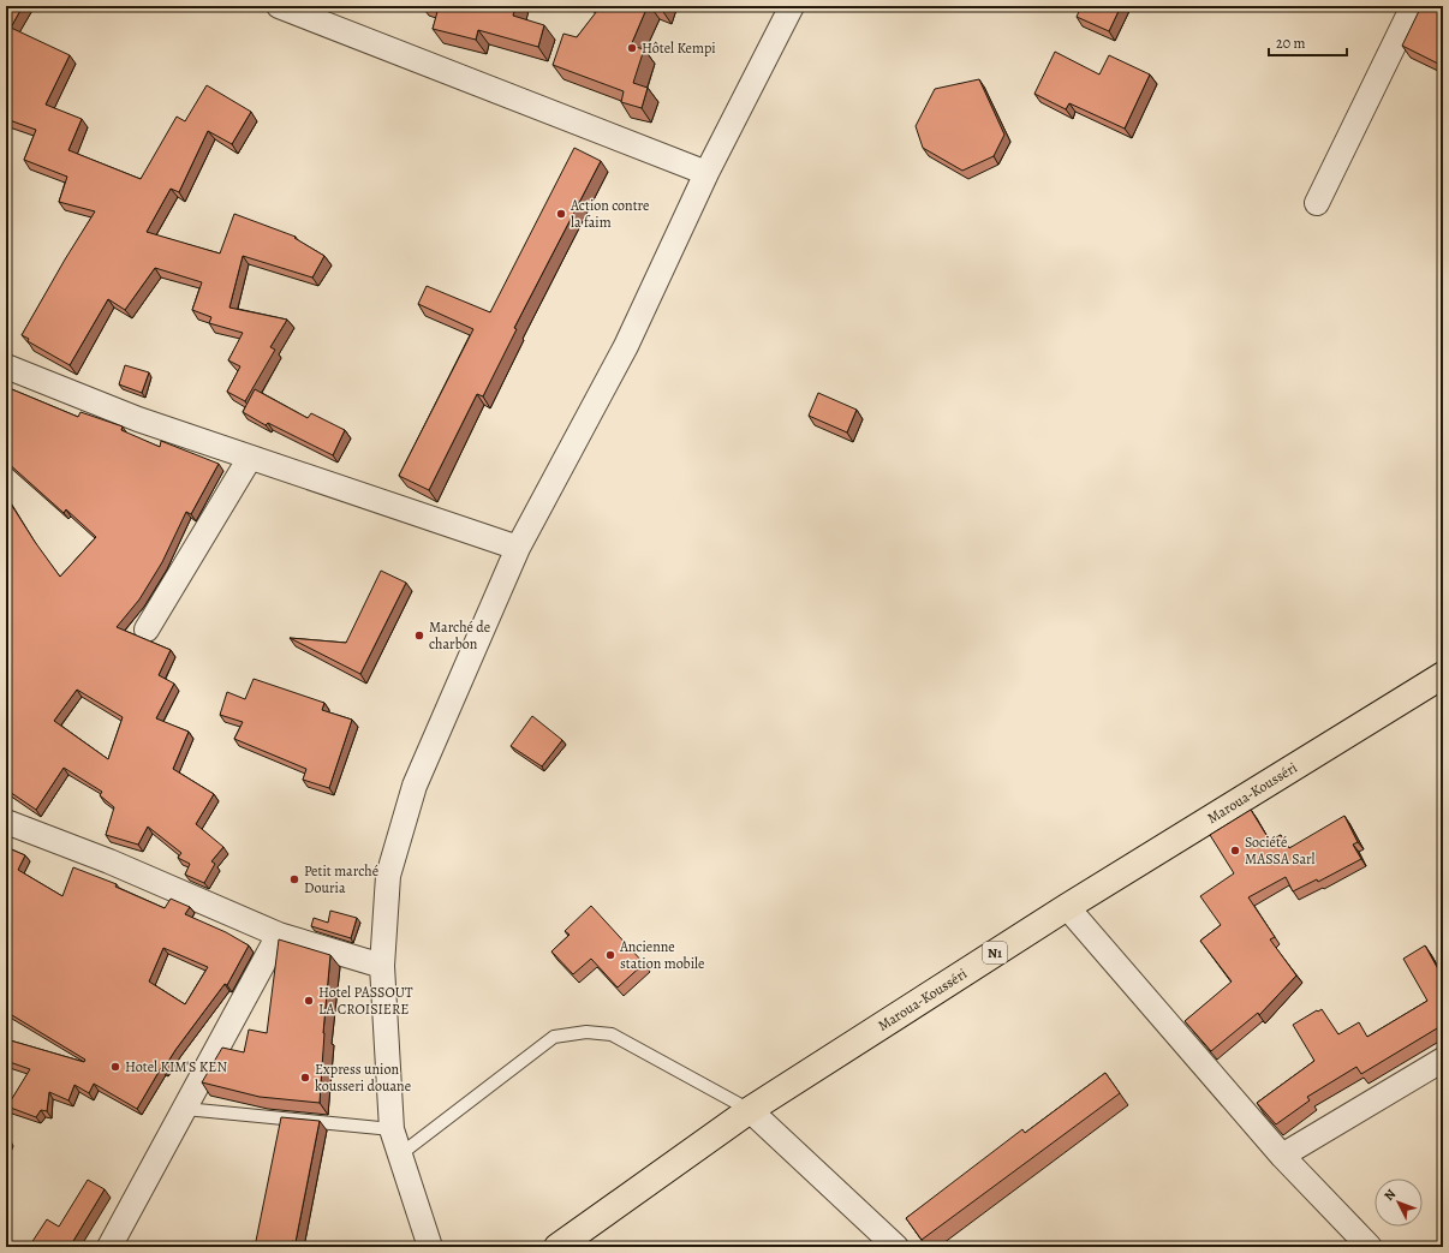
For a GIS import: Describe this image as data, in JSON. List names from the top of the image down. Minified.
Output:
{"streets":{"highway":["Maroua-Kousséri","N1"]},"places":["Hôtel Kempi","Action contre la faim","Marché de charbon","Société MASSA Sarl","Petit marché Douria","Ancienne station mobile","Hotel PASSOUT LA CROISIERE","Hotel KIM'S KEN","Express union kousseri douane"],"scale_bar":"20 m","north":"top left"}
